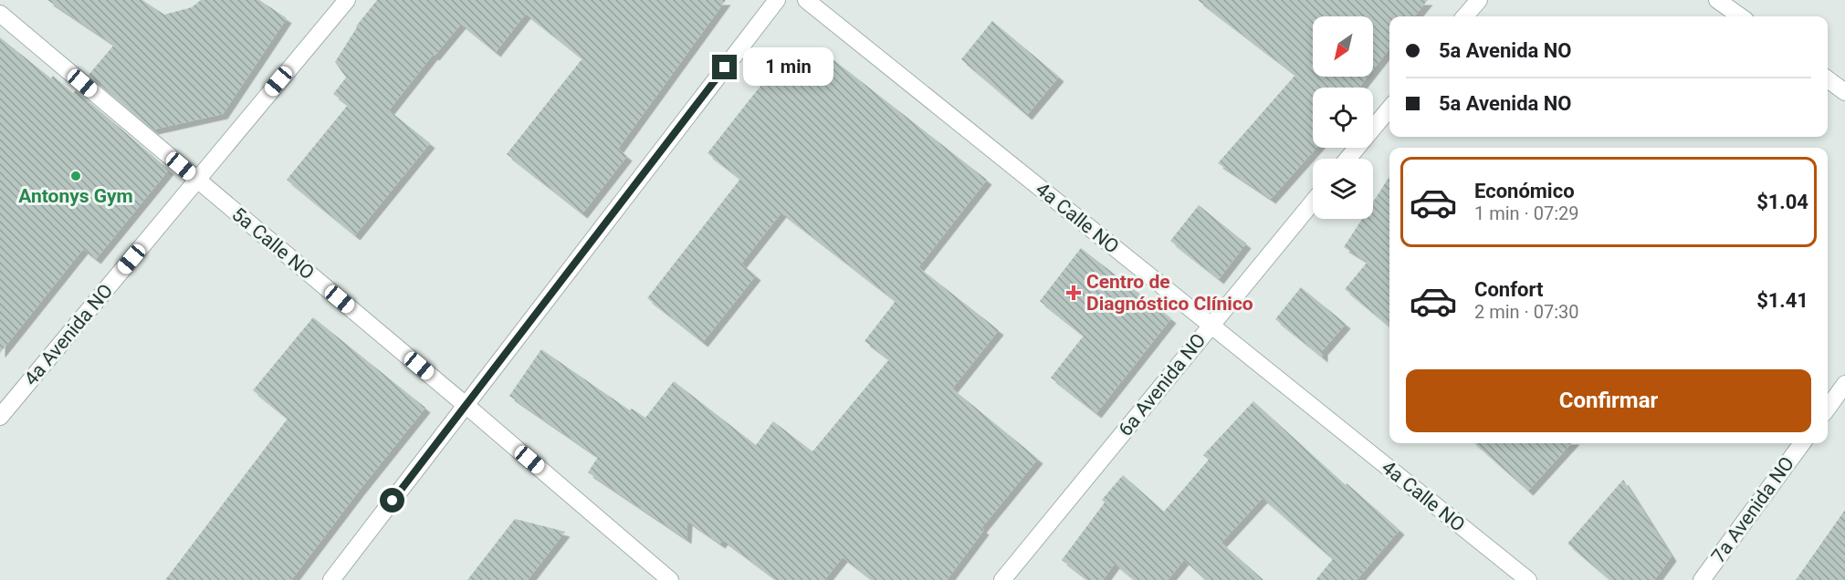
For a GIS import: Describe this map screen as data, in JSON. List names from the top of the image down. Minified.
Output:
{"streets":{"street":["4a Calle NO","5a Calle NO","4a Avenida NO","6a Avenida NO","7a Avenida NO"]},"crossings":[["4a Calle NO","6a Avenida NO"],["5a Calle NO","4a Avenida NO"]],"places":{"other":["Antonys Gym"],"health":["Centro de Diagnóstico Clínico"]},"north":"bottom left","page":{"banner":["5a Avenida NO","5a Avenida NO"],"bubble":"1 min","list":[{"name":"Económico","note":"1 min · 07:29","value":"$1.04"},{"name":"Confort","note":"2 min · 07:30","value":"$1.41"}],"buttons":"Confirmar"}}
